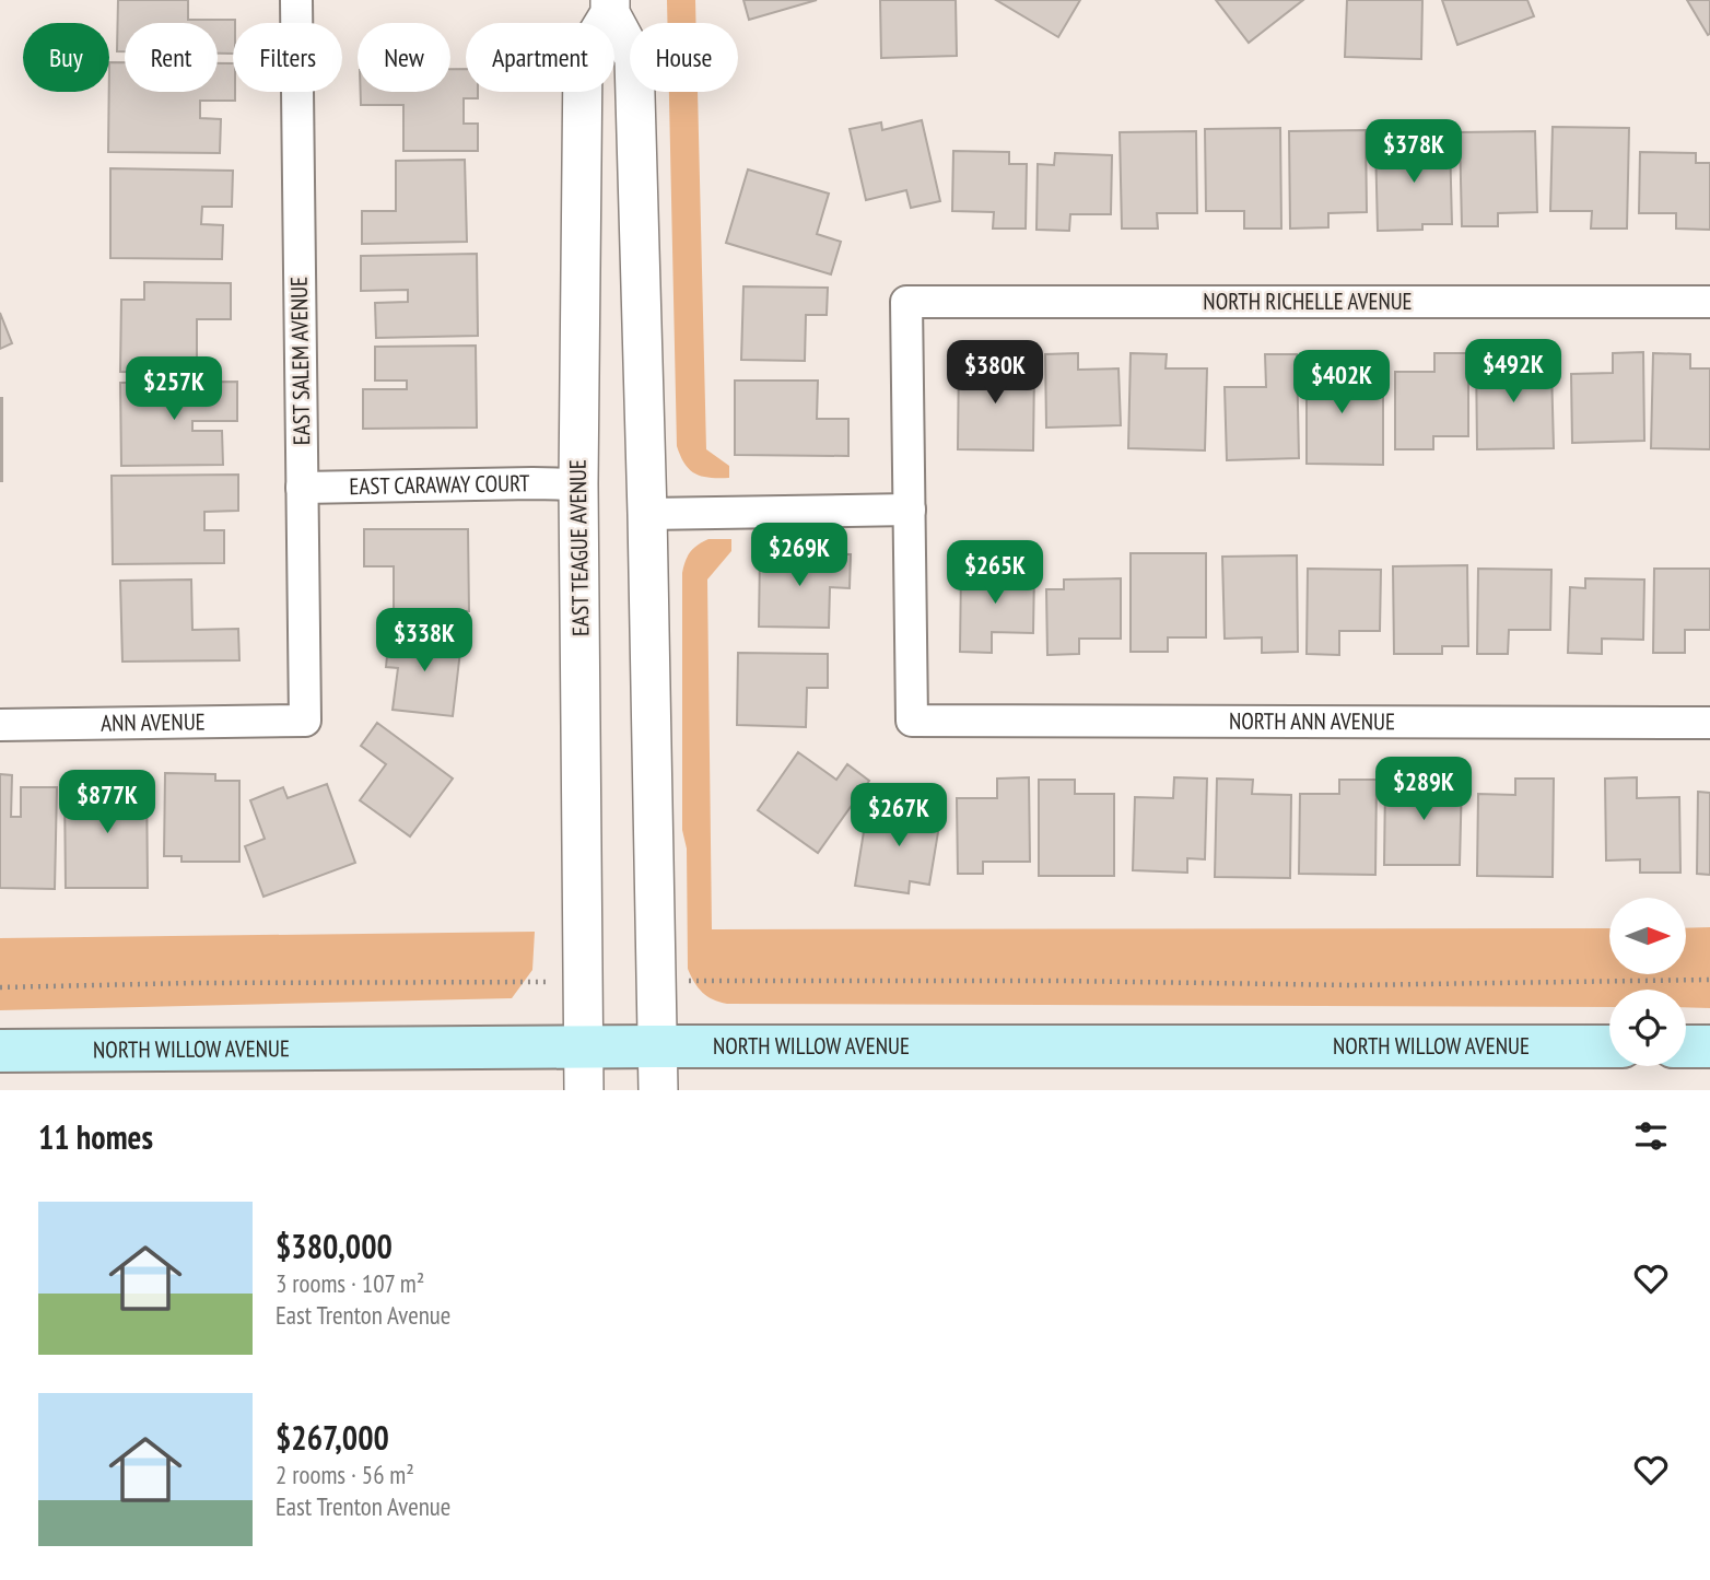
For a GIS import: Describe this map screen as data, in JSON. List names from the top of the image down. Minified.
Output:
{"streets":{"main road":["NORTH WILLOW AVENUE"],"street":["NORTH RICHELLE AVENUE","EAST SALEM AVENUE","EAST CARAWAY COURT","EAST TEAGUE AVENUE","NORTH ANN AVENUE","ANN AVENUE"]},"crossings":[["NORTH RICHELLE AVENUE","NORTH ANN AVENUE"],["EAST SALEM AVENUE","EAST CARAWAY COURT"],["EAST SALEM AVENUE","ANN AVENUE"],["EAST CARAWAY COURT","EAST TEAGUE AVENUE"],["EAST TEAGUE AVENUE","NORTH WILLOW AVENUE"]],"north":"right","page":{"chip":["Buy","Rent","Filters","New","Apartment","House"],"price":["$378K","$492K","$380K","$402K","$257K","$269K","$265K","$338K","$289K","$877K","$267K"],"heading":"11 homes","list":[{"name":"$380,000","note":"3 rooms · 107 m² · East Trenton Avenue"},{"name":"$267,000","note":"2 rooms · 56 m² · East Trenton Avenue"}]}}
